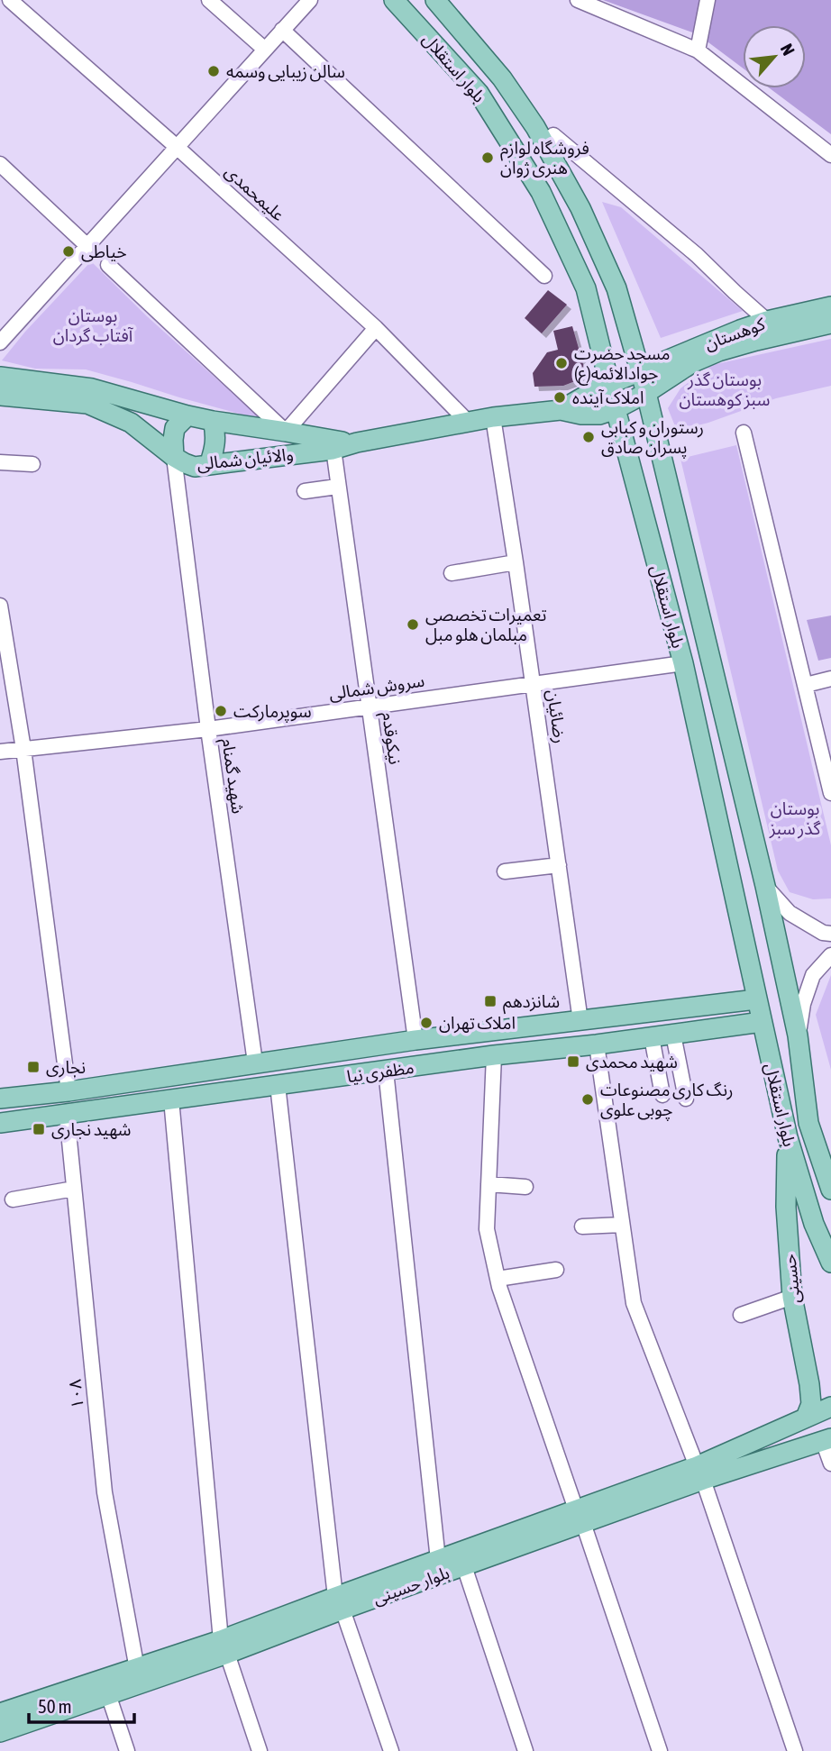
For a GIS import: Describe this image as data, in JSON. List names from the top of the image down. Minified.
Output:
{"streets":{"main road":["بلوار استقلال","کوهستان","والائیان شمالی","مظفری نیا","حسینی","بلوار حسینی"],"street":["علیمحمدی","سروش شمالی","رضائیان","نیکوقدم","شهید گمنام","۱۰۸"]},"crossings":[["بلوار استقلال","کوهستان"],["بلوار استقلال","والائیان شمالی"],["بلوار استقلال","سروش شمالی"],["بلوار استقلال","مظفری نیا"],["بلوار استقلال","حسینی"],["علیمحمدی","والائیان شمالی"],["کوهستان","والائیان شمالی"],["والائیان شمالی","رضائیان"],["والائیان شمالی","نیکوقدم"],["والائیان شمالی","شهید گمنام"],["سروش شمالی","رضائیان"],["سروش شمالی","نیکوقدم"],["سروش شمالی","شهید گمنام"],["رضائیان","مظفری نیا"],["نیکوقدم","مظفری نیا"],["شهید گمنام","مظفری نیا"],["مظفری نیا","۱۰۸"],["حسینی","بلوار حسینی"],["۱۰۸","بلوار حسینی"]],"parks":["بوستان آفتاب گردان","بوستان گذر سبز کوهستان","بوستان گذر سبز"],"places":{"other":["سالن زیبایی وسمه","فروشگاه لوازم هنری ژوان","خیاطی","مسجد حضرت جوادالائمه(ع)","املاک آینده","رستوران و کبابی پسران صادق","تعمیرات تخصصی مبلمان هلو مبل","سوپرمارکت","املاک تهران","رنگ کاری مصنوعات چوبی علوی"],"transit":["شانزدهم","شهید محمدی","نجاری","شهید نجاری"]},"scale_bar":"50 m","north":"top right"}
